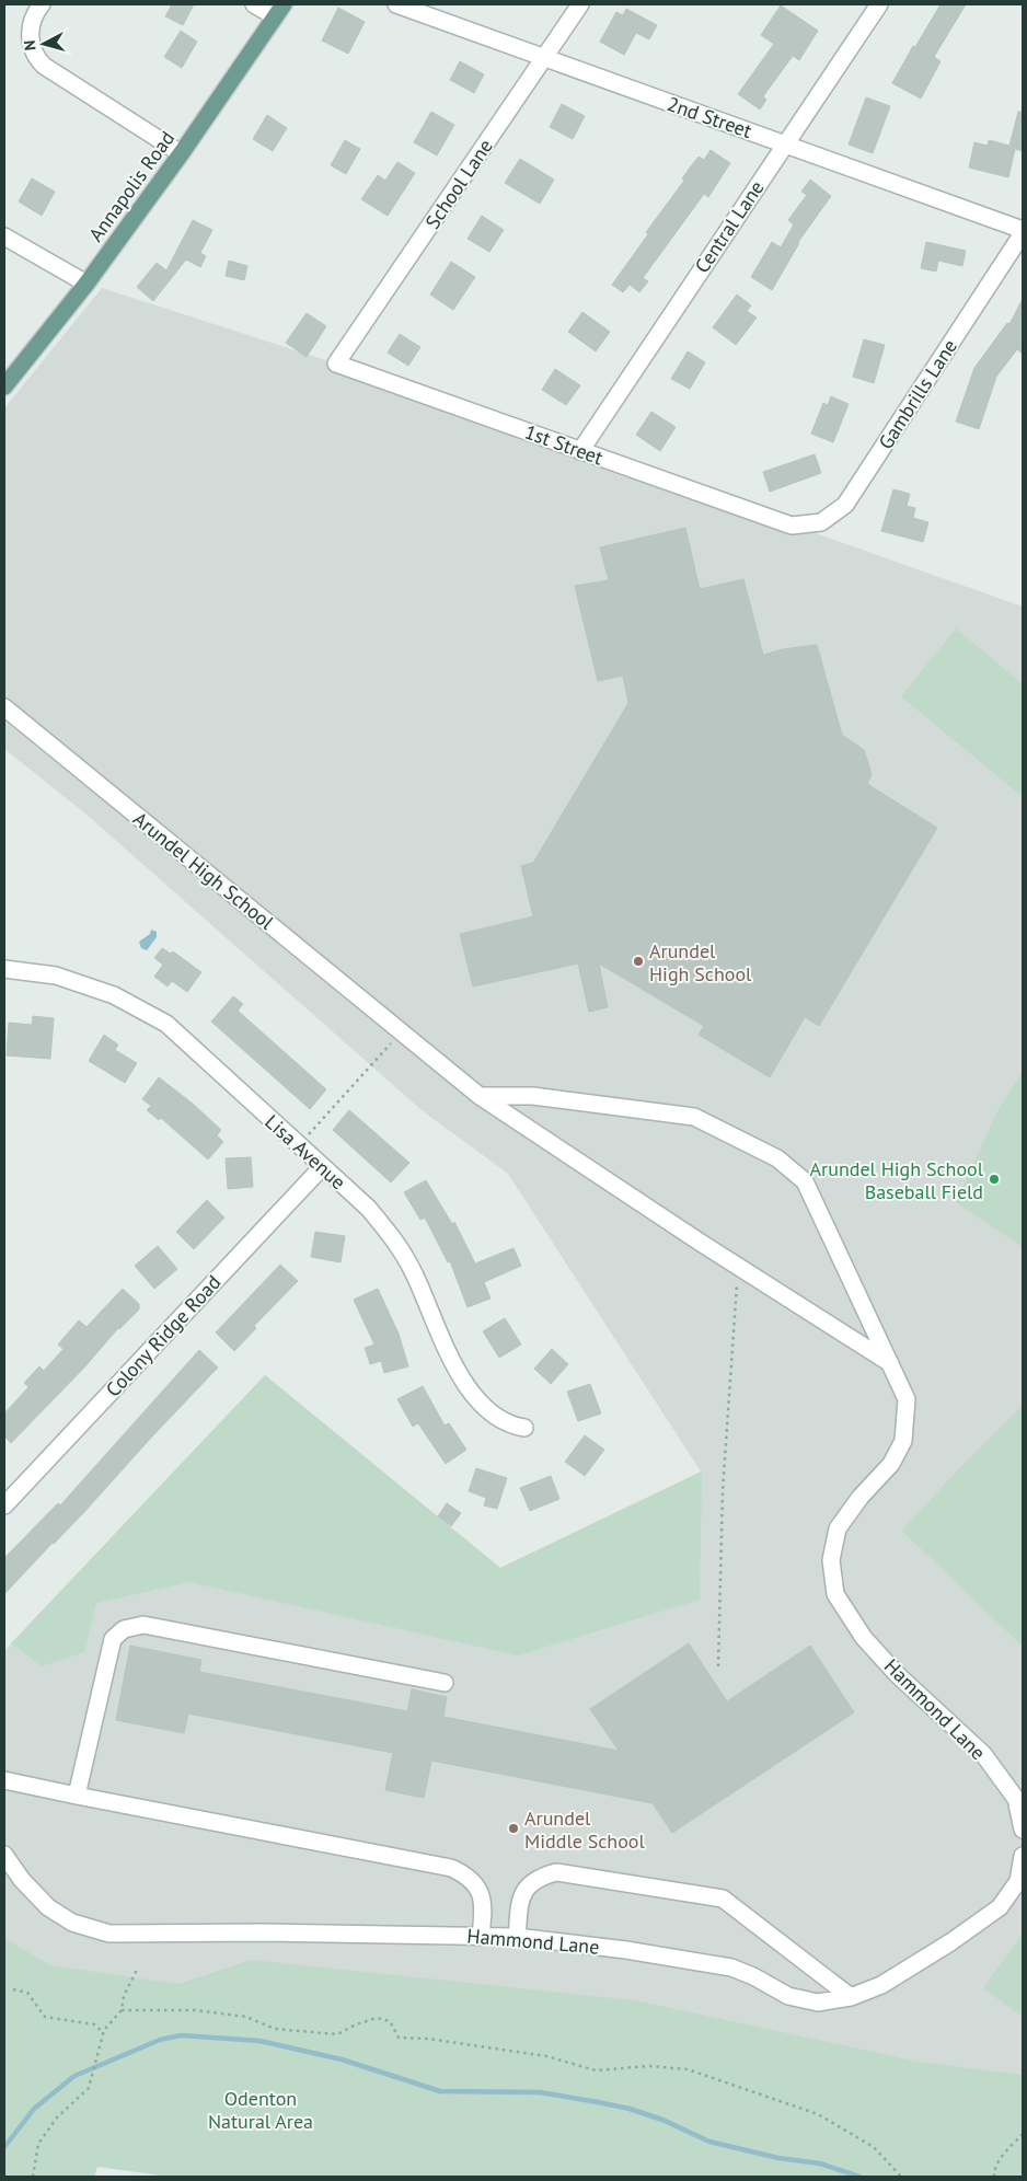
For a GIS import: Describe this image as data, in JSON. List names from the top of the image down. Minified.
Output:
{"streets":{"main road":["Annapolis Road"],"street":["2nd Street","School Lane","Central Lane","Gambrills Lane","1st Street","Arundel High School","Lisa Avenue","Colony Ridge Road","Hammond Lane"]},"crossings":[["2nd Street","School Lane"],["2nd Street","Central Lane"],["2nd Street","Gambrills Lane"],["School Lane","1st Street"],["Central Lane","1st Street"],["Gambrills Lane","1st Street"],["Arundel High School","Hammond Lane"],["Lisa Avenue","Colony Ridge Road"]],"parks":["Odenton Natural Area"],"places":["Arundel High School","Arundel High School Baseball Field","Arundel Middle School"],"north":"left"}
